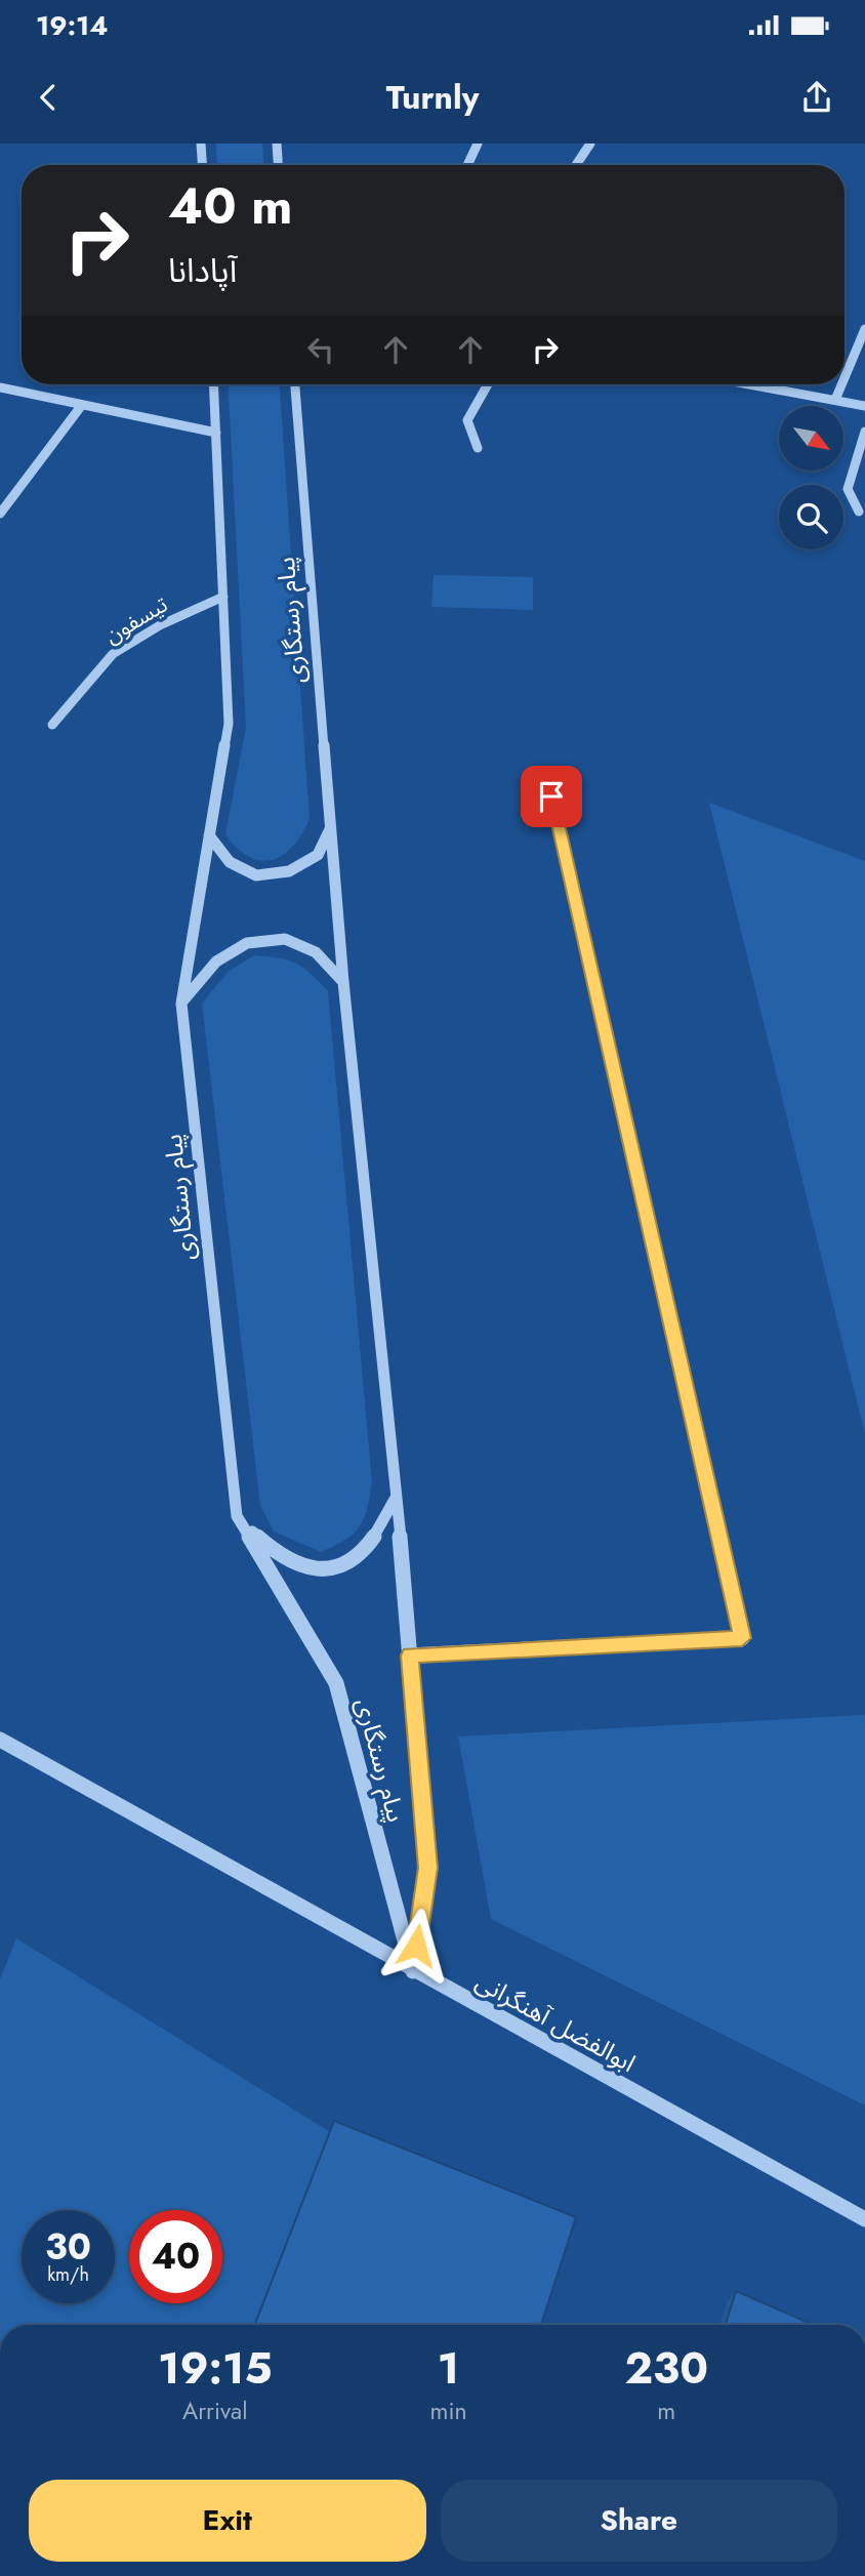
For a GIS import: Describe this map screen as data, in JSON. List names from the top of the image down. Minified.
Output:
{"streets":{"street":["تیسفون","پیام رستگاری","ابوالفضل آهنگرانی"]},"crossings":[["تیسفون","پیام رستگاری"],["پیام رستگاری","ابوالفضل آهنگرانی"]],"north":"bottom right","page":{"status":"19:14","header":"Turnly","turn":["40 m","آپادانا"],"speed":"30 km/h","limit":"40","eta":["19:15","Arrival","1","min","230","m"],"buttons":["Exit","Share"]}}
